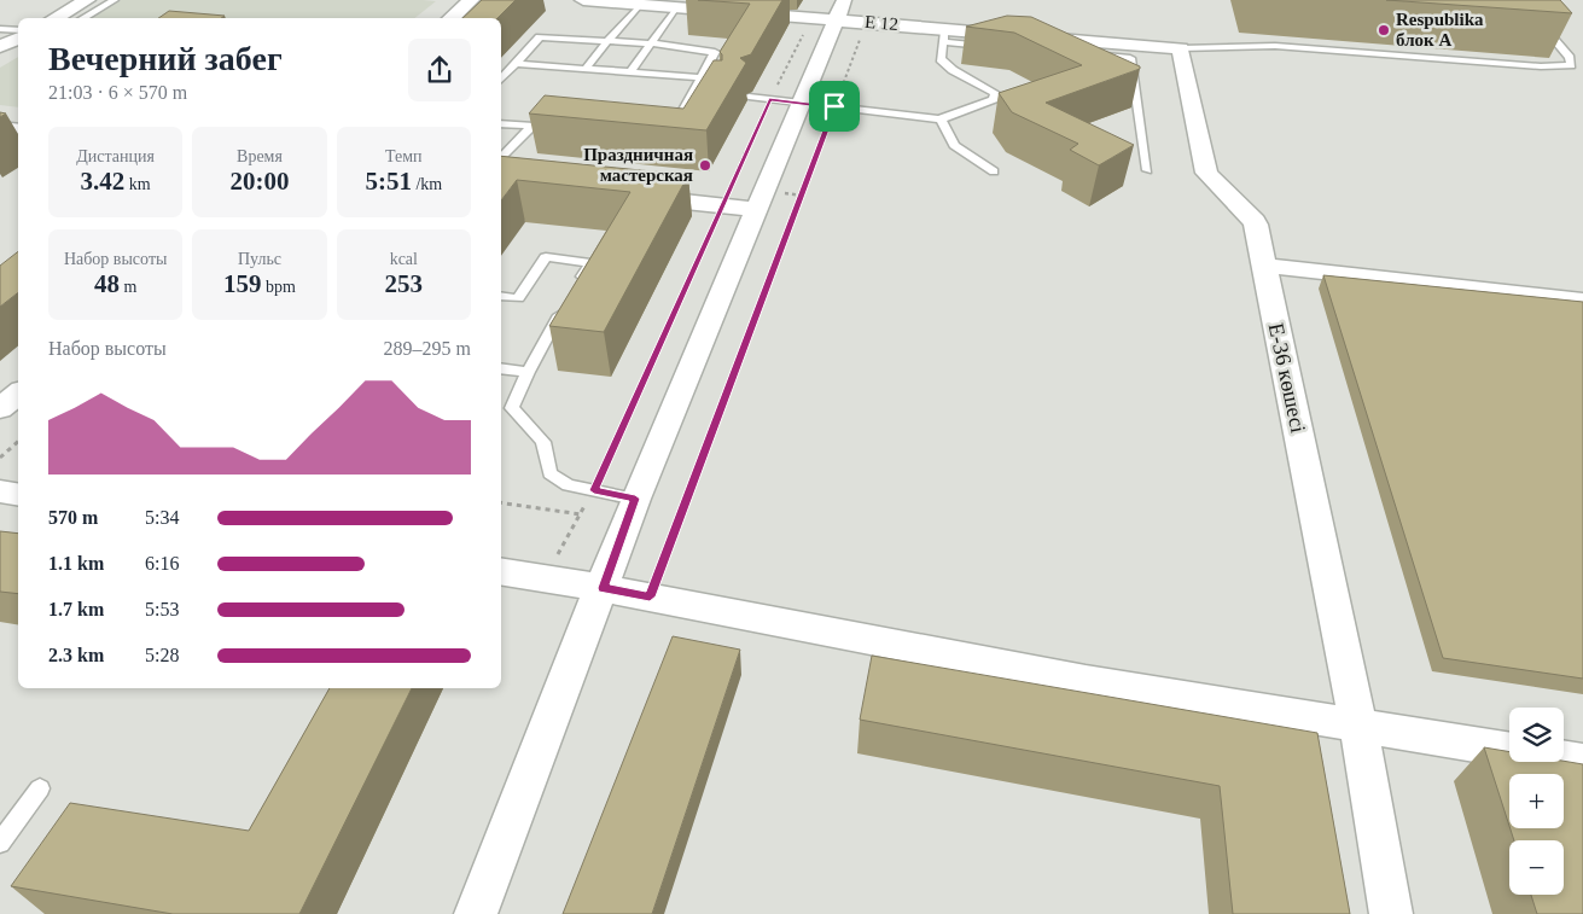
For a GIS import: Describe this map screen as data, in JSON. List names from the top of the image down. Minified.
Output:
{"streets":{"street":["E 12","Е-36 көшесі"]},"crossings":[["E 12","Е-36 көшесі"]],"places":["Respublika блок А","Праздничная мастерская"],"page":{"heading":["Вечерний забег","21:03 · 6 × 570 m"],"stats":[["Дистанция","3.42 km"],["Время","20:00"],["Темп","5:51 /km"],["Набор высоты","48 m"],["Пульс","159 bpm"],["kcal","253"]],"chart":["Набор высоты","289–295 m"],"list":[{"name":"570 m","note":"5:34"},{"name":"1.1 km","note":"6:16"},{"name":"1.7 km","note":"5:53"},{"name":"2.3 km","note":"5:28"}],"map_buttons":["+","−"]}}
